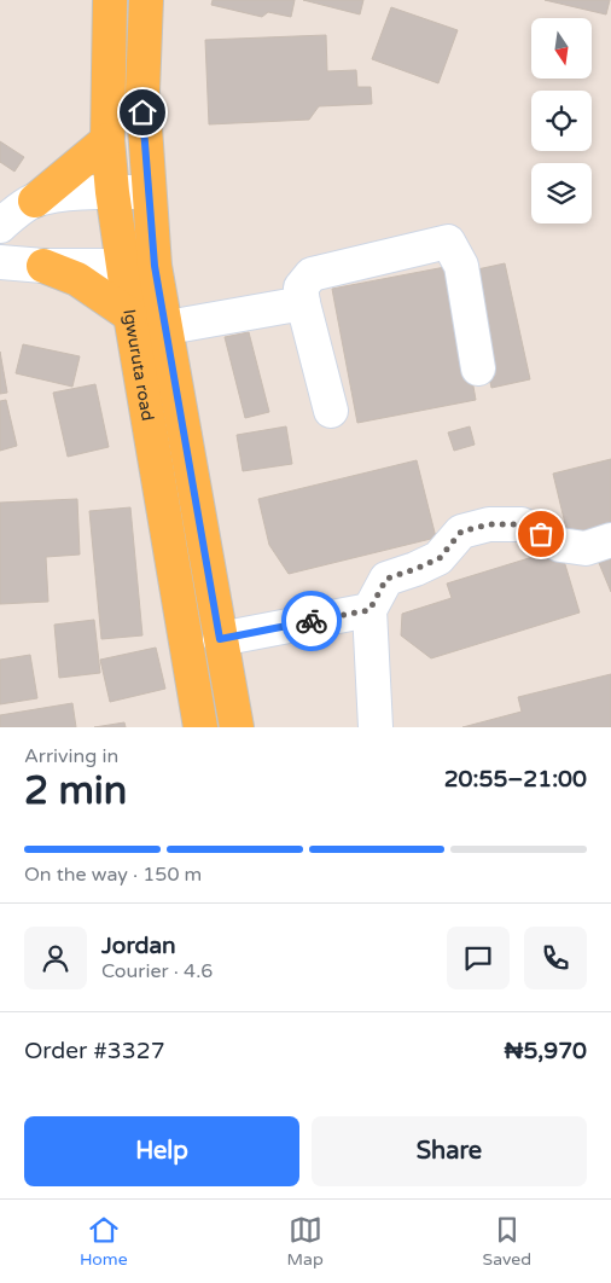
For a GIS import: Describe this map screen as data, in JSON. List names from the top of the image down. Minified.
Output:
{"streets":{"main road":["Igwuruta road"]},"north":"bottom","page":{"heading":["2 min","Arriving in","20:55–21:00"],"panel":["Jordan","Courier · 4.6","Order #3327","₦5,970"],"bar":"On the way · 150 m","buttons":["Help","Share"],"tabs":["Home","Map","Saved"]}}
